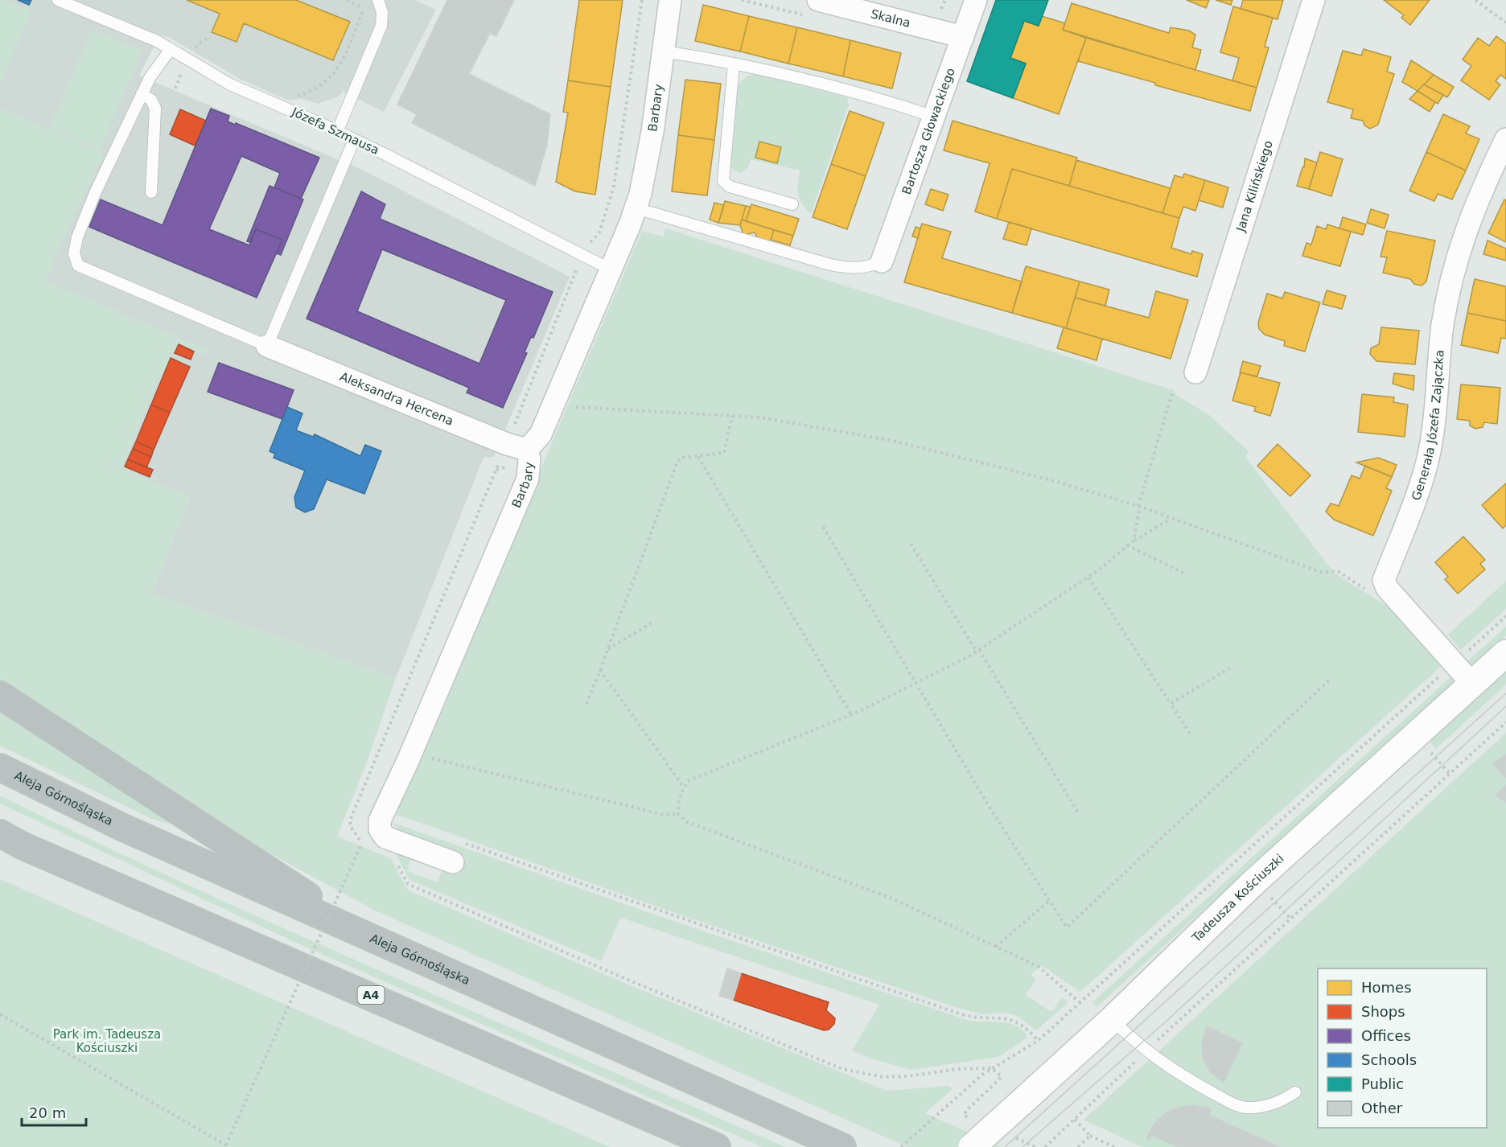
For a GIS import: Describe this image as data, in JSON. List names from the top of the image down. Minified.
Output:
{"streets":{"highway":["Aleja Górnośląska","A4"],"street":["Skalna","Barbary","Bartosza Głowackiego","Jana Kilińskiego","Aleksandra Hercena","Generała Józefa Zajączka","Tadeusza Kościuszki"],"lane":["Józefa Szmausa"]},"crossings":[["Skalna","Bartosza Głowackiego"],["Barbary","Józefa Szmausa"],["Barbary","Aleksandra Hercena"],["Generała Józefa Zajączka","Tadeusza Kościuszki"]],"parks":["Park im. Tadeusza Kościuszki"],"legend":["Homes","Shops","Offices","Schools","Public","Other"],"scale_bar":"20 m"}
